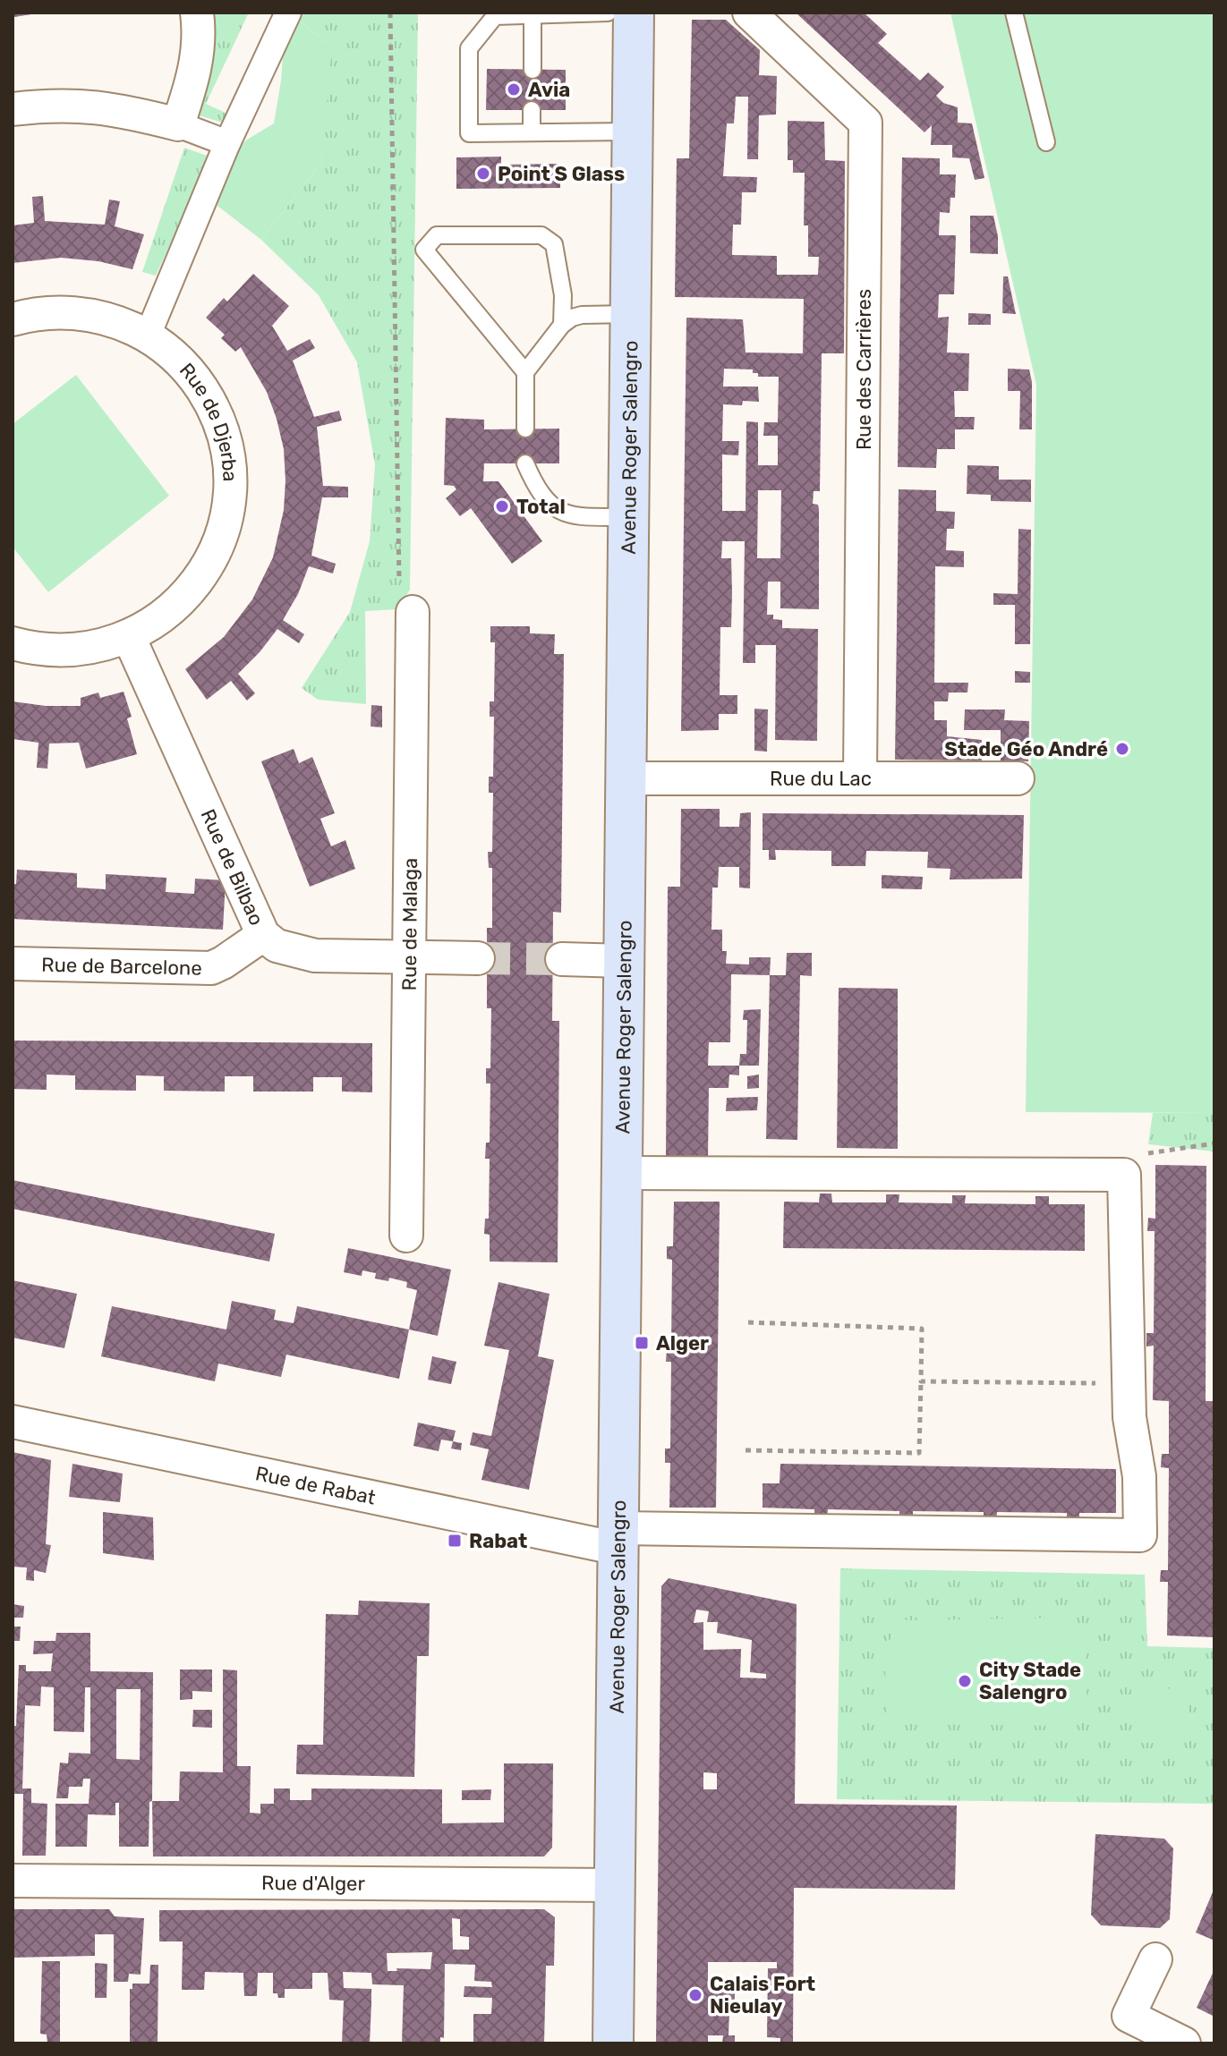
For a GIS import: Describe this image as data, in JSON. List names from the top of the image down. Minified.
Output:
{"streets":{"main road":["Avenue Roger Salengro"],"street":["Rue des Carrières","Rue de Djerba","Rue du Lac","Rue de Bilbao","Rue de Malaga","Rue de Barcelone","Rue de Rabat","Rue d'Alger"]},"crossings":[["Rue des Carrières","Rue du Lac"],["Rue de Djerba","Rue de Bilbao"],["Avenue Roger Salengro","Rue du Lac"],["Avenue Roger Salengro","Rue de Rabat"],["Avenue Roger Salengro","Rue d'Alger"],["Rue de Bilbao","Rue de Malaga"],["Rue de Bilbao","Rue de Barcelone"]],"places":{"other":["Avia","Point S Glass","Total","Stade Géo André","City Stade Salengro","Calais Fort Nieulay"],"transit":["Alger","Rabat"]}}
